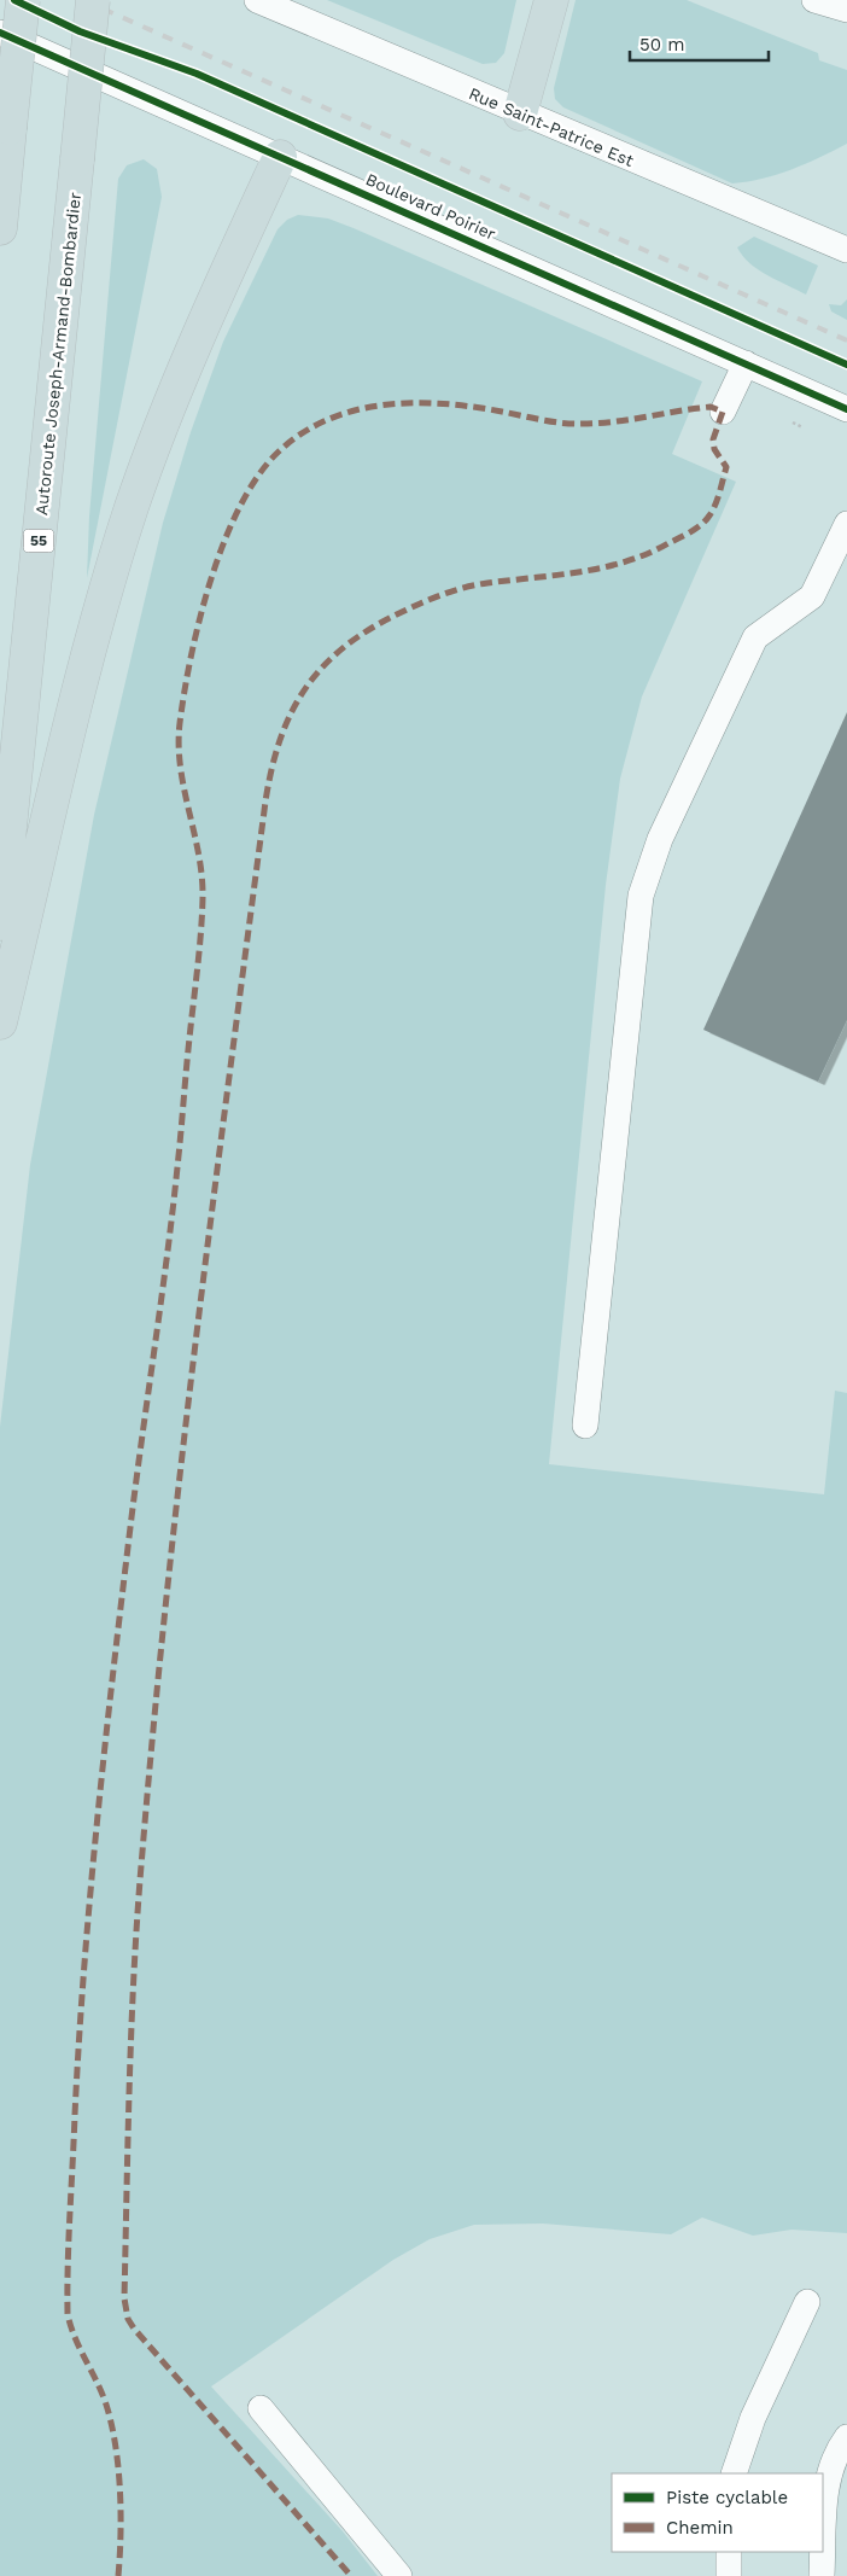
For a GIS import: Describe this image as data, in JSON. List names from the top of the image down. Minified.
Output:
{"streets":{"highway":["Autoroute Joseph-Armand-Bombardier","55"],"street":["Rue Saint-Patrice Est","Boulevard Poirier"]},"legend":["Piste cyclable","Chemin"],"scale_bar":"50 m"}
